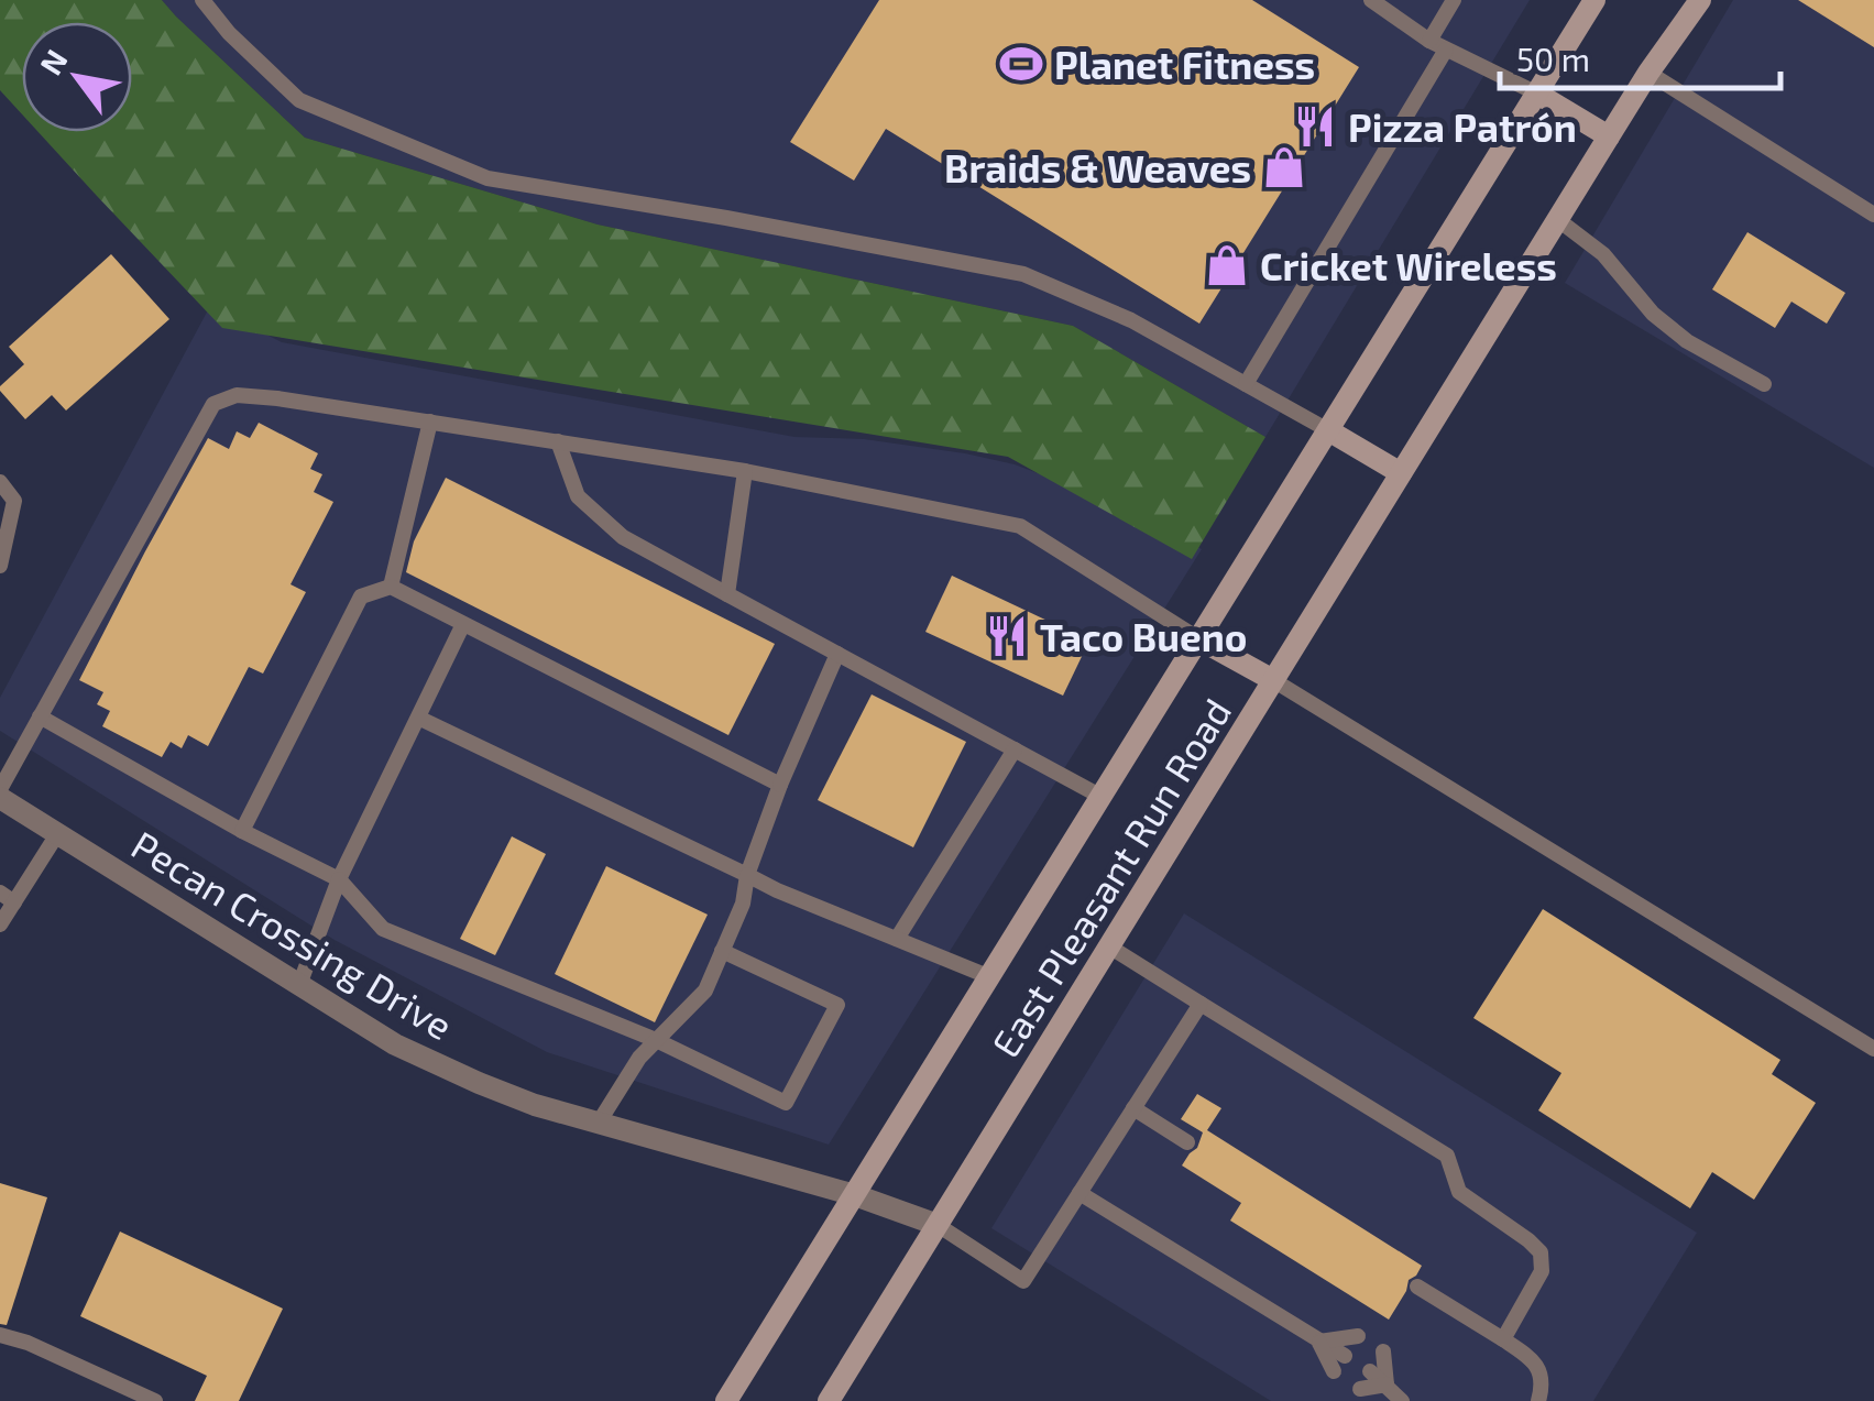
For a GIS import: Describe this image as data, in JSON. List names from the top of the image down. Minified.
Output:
{"streets":{"main road":["East Pleasant Run Road"],"street":["Pecan Crossing Drive"]},"crossings":[["East Pleasant Run Road","Pecan Crossing Drive"]],"places":{"sports":["Planet Fitness"],"restaurant":["Pizza Patrón","Taco Bueno"],"shop":["Braids & Weaves","Cricket Wireless"]},"scale_bar":"50 m","north":"top left"}
